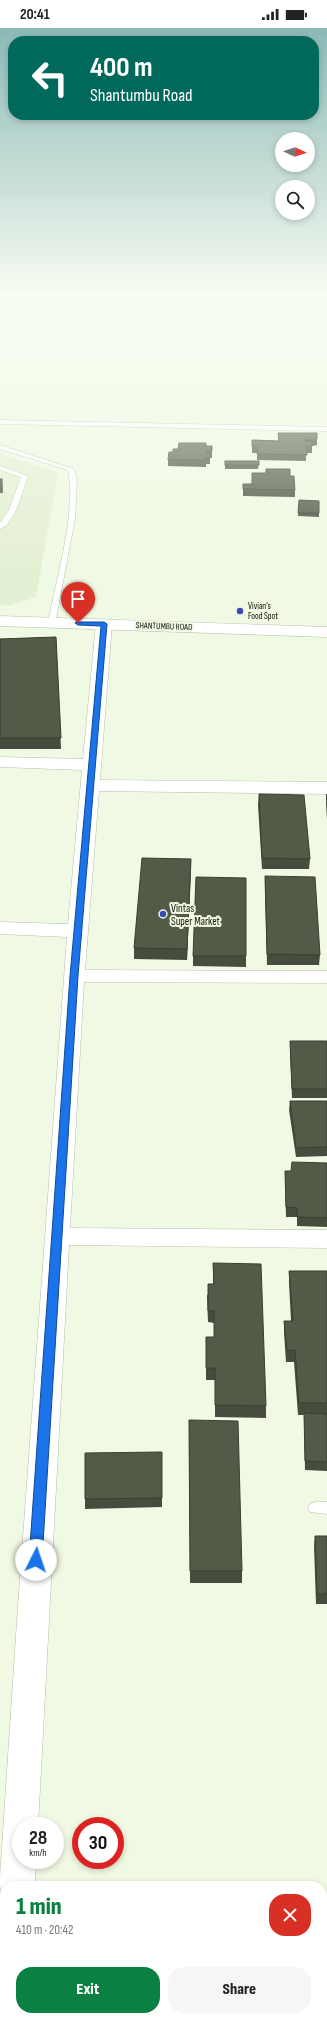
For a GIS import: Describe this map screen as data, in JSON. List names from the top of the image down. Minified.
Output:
{"streets":{"street":["SHANTUMBU ROAD"]},"places":["Vivian’s Food Spot","Vintas Super Market"],"north":"right","page":{"status":"20:41","turn":["400 m","Shantumbu Road"],"speed":"28 km/h","limit":"30","heading":["1 min","410 m · 20:42"],"buttons":["Exit","Share"]}}
